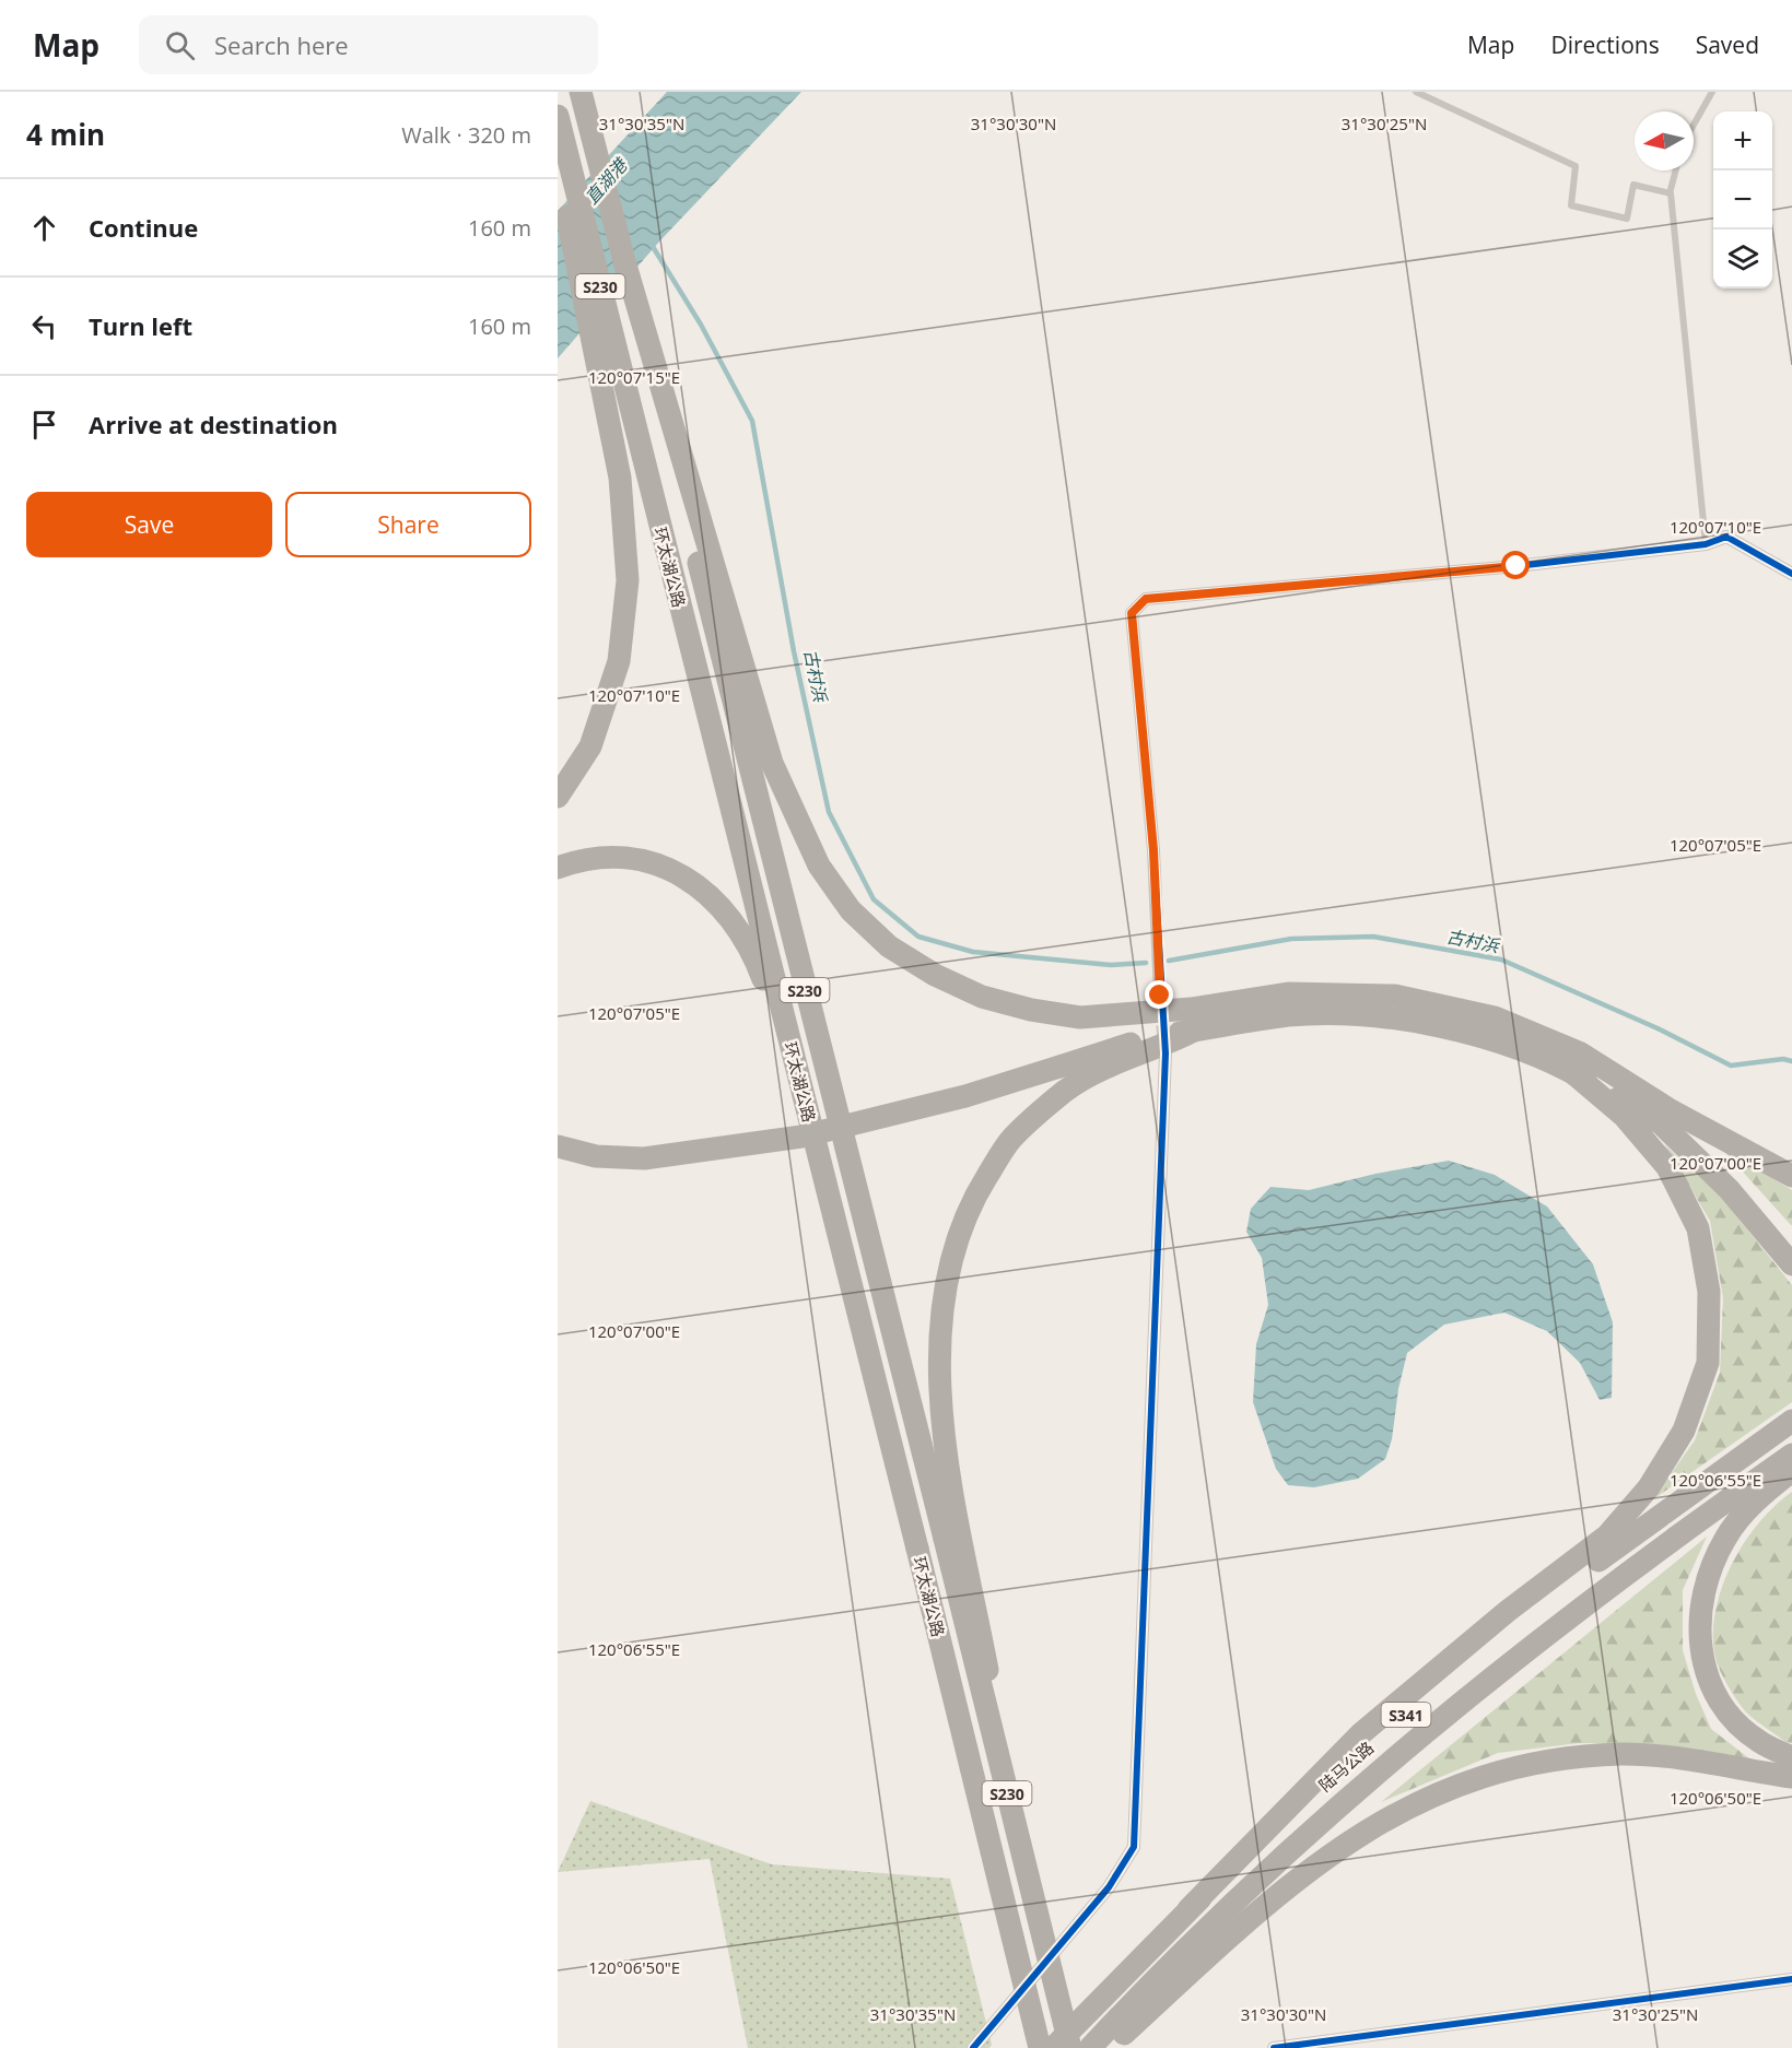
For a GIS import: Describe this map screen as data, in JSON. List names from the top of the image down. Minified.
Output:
{"streets":{"highway":["S230","环太湖公路","S341","陆马公路"]},"crossings":[["S230","环太湖公路"]],"water":["直湖港","古村浜"],"north":"left","page":{"header":"Map","search":"Search here","nav":["Map","Directions","Saved"],"heading":["4 min","Walk · 320 m"],"map_buttons":["+","−"],"list":[["Continue","160 m"],["Turn left","160 m"],"Arrive at destination"],"buttons":["Save","Share"]},"coordinates":["31°30'35\"N","31°30'30\"N","31°30'25\"N","120°07'15\"E","120°07'10\"E","120°07'05\"E","120°07'00\"E","120°06'55\"E","120°06'50\"E"]}
